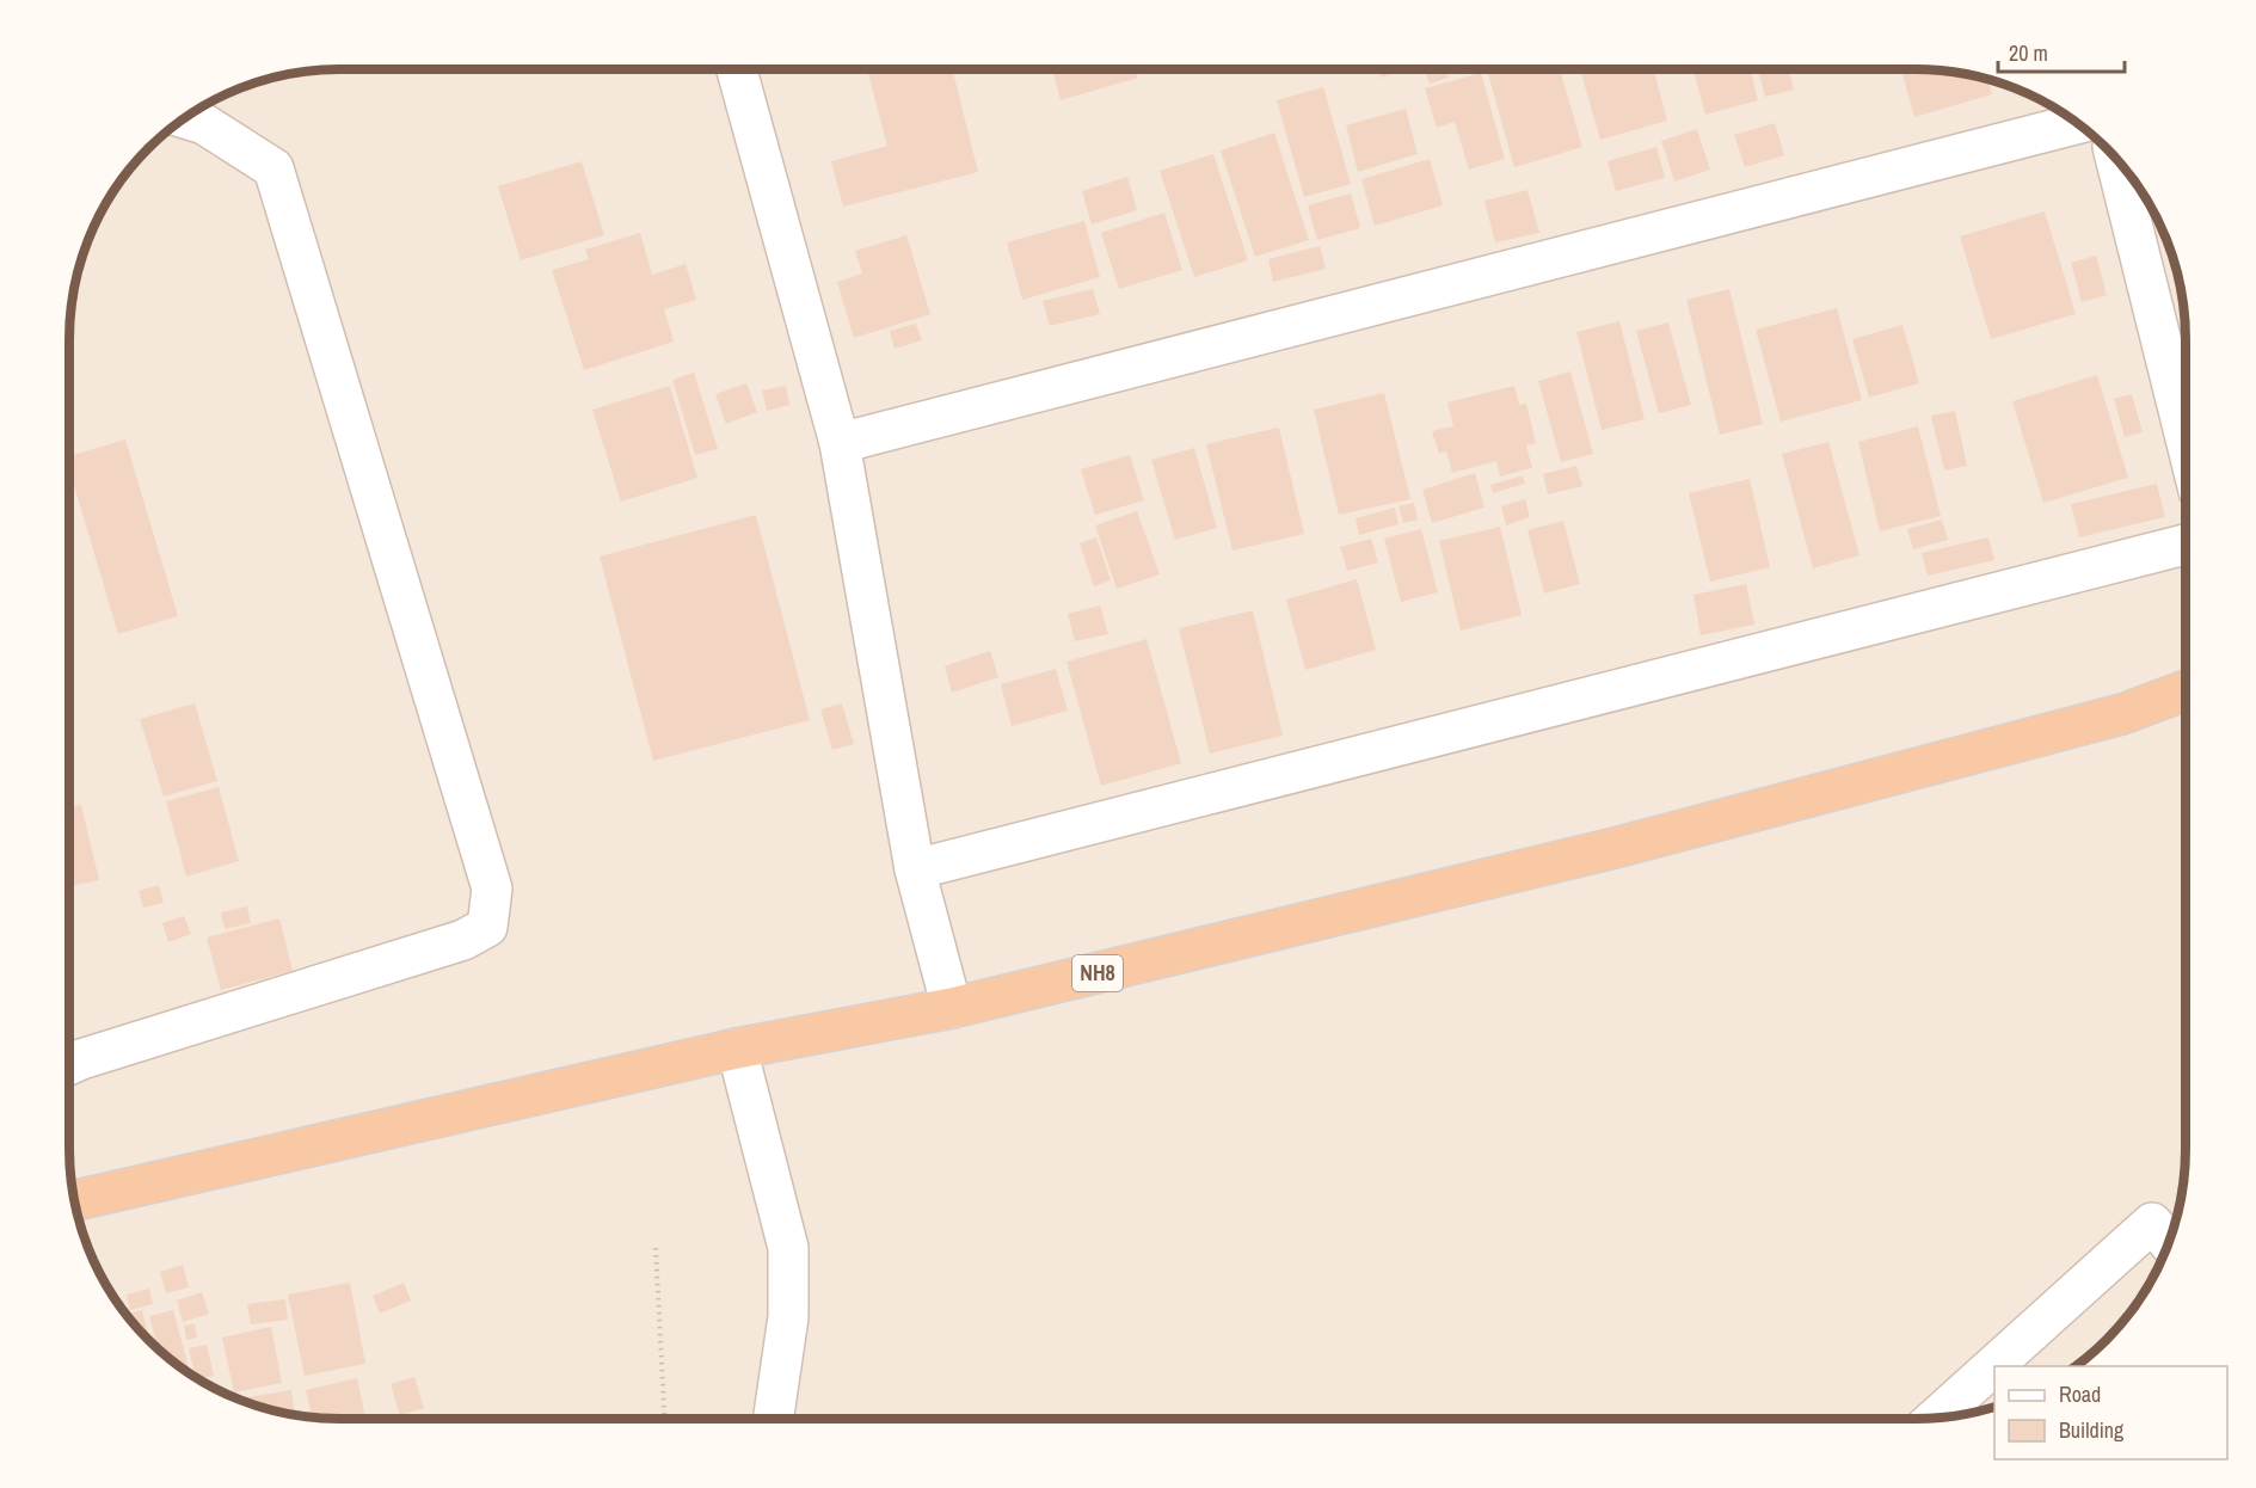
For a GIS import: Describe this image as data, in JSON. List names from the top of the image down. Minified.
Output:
{"streets":{"highway":["NH8"]},"legend":["Road","Building"],"scale_bar":"20 m"}
